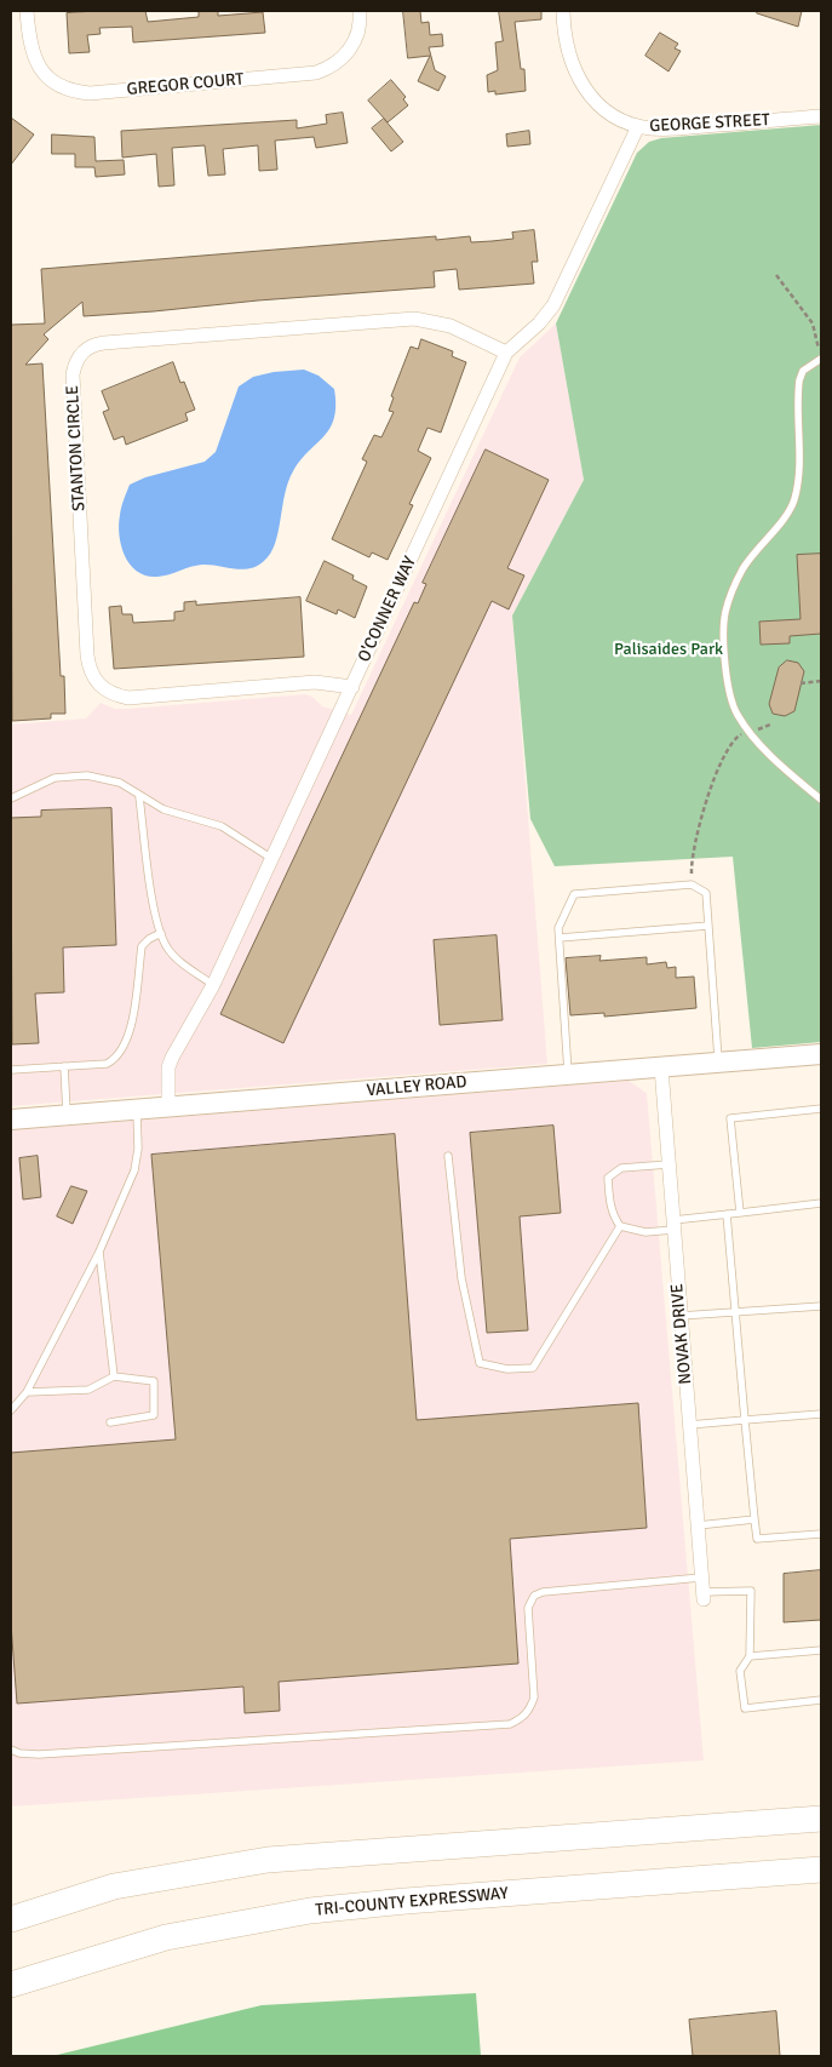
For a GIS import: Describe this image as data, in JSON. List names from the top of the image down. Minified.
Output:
{"streets":{"highway":["TRI-COUNTY EXPRESSWAY"],"main road":["VALLEY ROAD"],"street":["GREGOR COURT","GEORGE STREET","STANTON CIRCLE","O'CONNER WAY","NOVAK DRIVE"]},"crossings":[["GEORGE STREET","O'CONNER WAY"],["STANTON CIRCLE","O'CONNER WAY"],["O'CONNER WAY","VALLEY ROAD"],["VALLEY ROAD","NOVAK DRIVE"]],"parks":["Palisaides Park"]}
